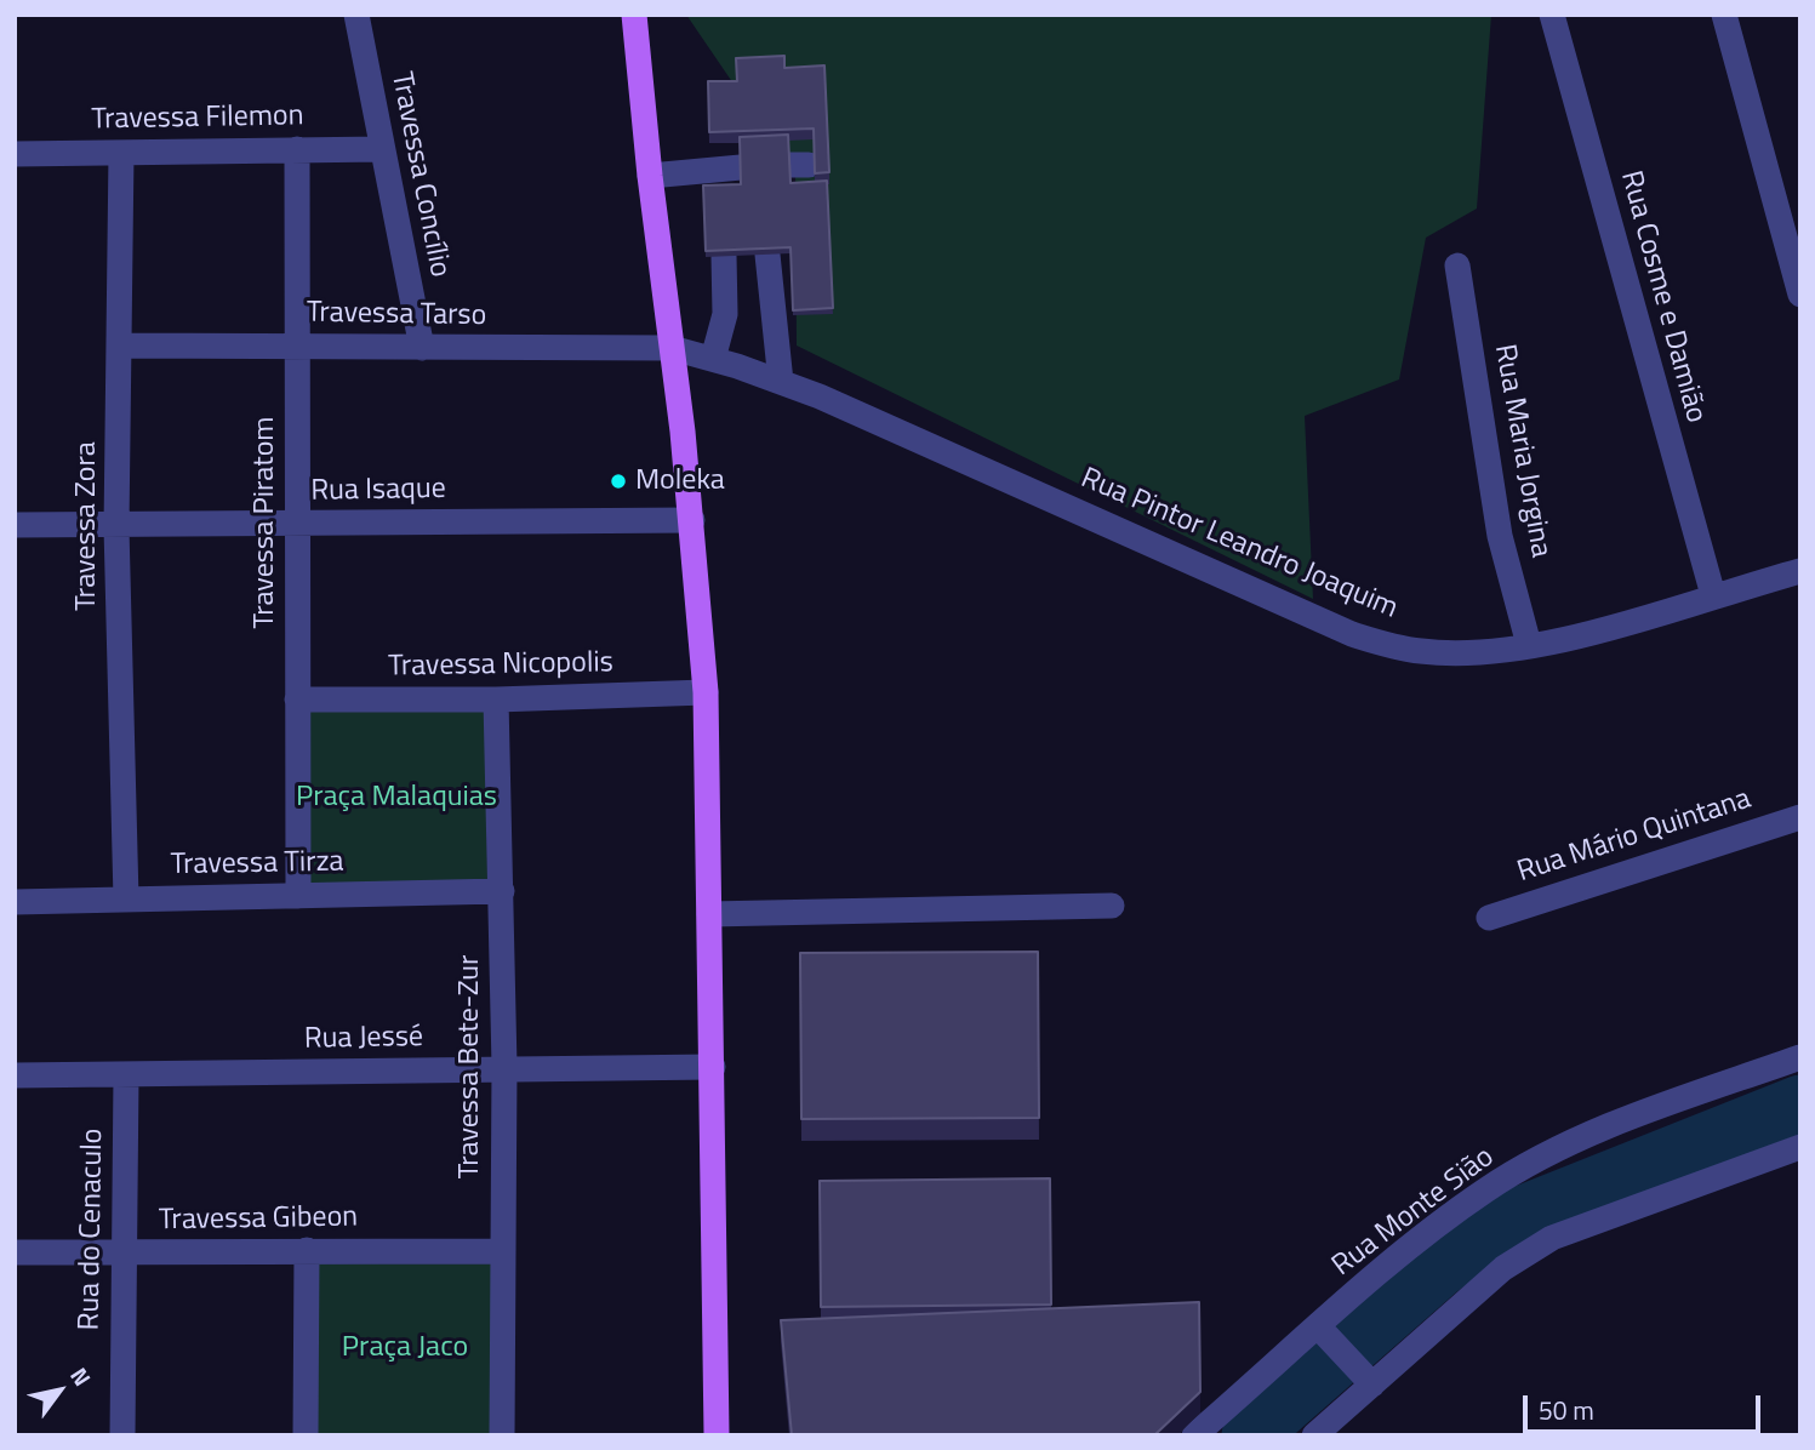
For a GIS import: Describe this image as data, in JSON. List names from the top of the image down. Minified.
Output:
{"streets":{"street":["Travessa Filemon","Travessa Concílio","Rua Cosme e Damião","Travessa Tarso","Rua Maria Jorgina","Rua Isaque","Travessa Piratom","Travessa Zora","Rua Pintor Leandro Joaquim","Travessa Nicopolis","Rua Mário Quintana","Travessa Tirza","Rua Jessé","Travessa Bete-Zur","Rua Monte Sião","Travessa Gibeon","Rua do Cenaculo"]},"crossings":[["Travessa Filemon","Travessa Concílio"],["Travessa Filemon","Travessa Piratom"],["Travessa Filemon","Travessa Zora"],["Travessa Concílio","Travessa Tarso"],["Rua Cosme e Damião","Rua Pintor Leandro Joaquim"],["Travessa Tarso","Travessa Piratom"],["Travessa Tarso","Travessa Zora"],["Travessa Tarso","Rua Pintor Leandro Joaquim"],["Rua Maria Jorgina","Rua Pintor Leandro Joaquim"],["Rua Isaque","Travessa Piratom"],["Rua Isaque","Travessa Zora"],["Travessa Piratom","Travessa Nicopolis"],["Travessa Piratom","Travessa Tirza"],["Travessa Zora","Travessa Tirza"],["Travessa Nicopolis","Travessa Bete-Zur"],["Travessa Tirza","Travessa Bete-Zur"],["Rua Jessé","Travessa Bete-Zur"],["Rua Jessé","Rua do Cenaculo"],["Travessa Bete-Zur","Travessa Gibeon"],["Travessa Gibeon","Rua do Cenaculo"]],"parks":["Praça Malaquias","Praça Jaco"],"places":["Moleka"],"scale_bar":"50 m","north":"top right"}
